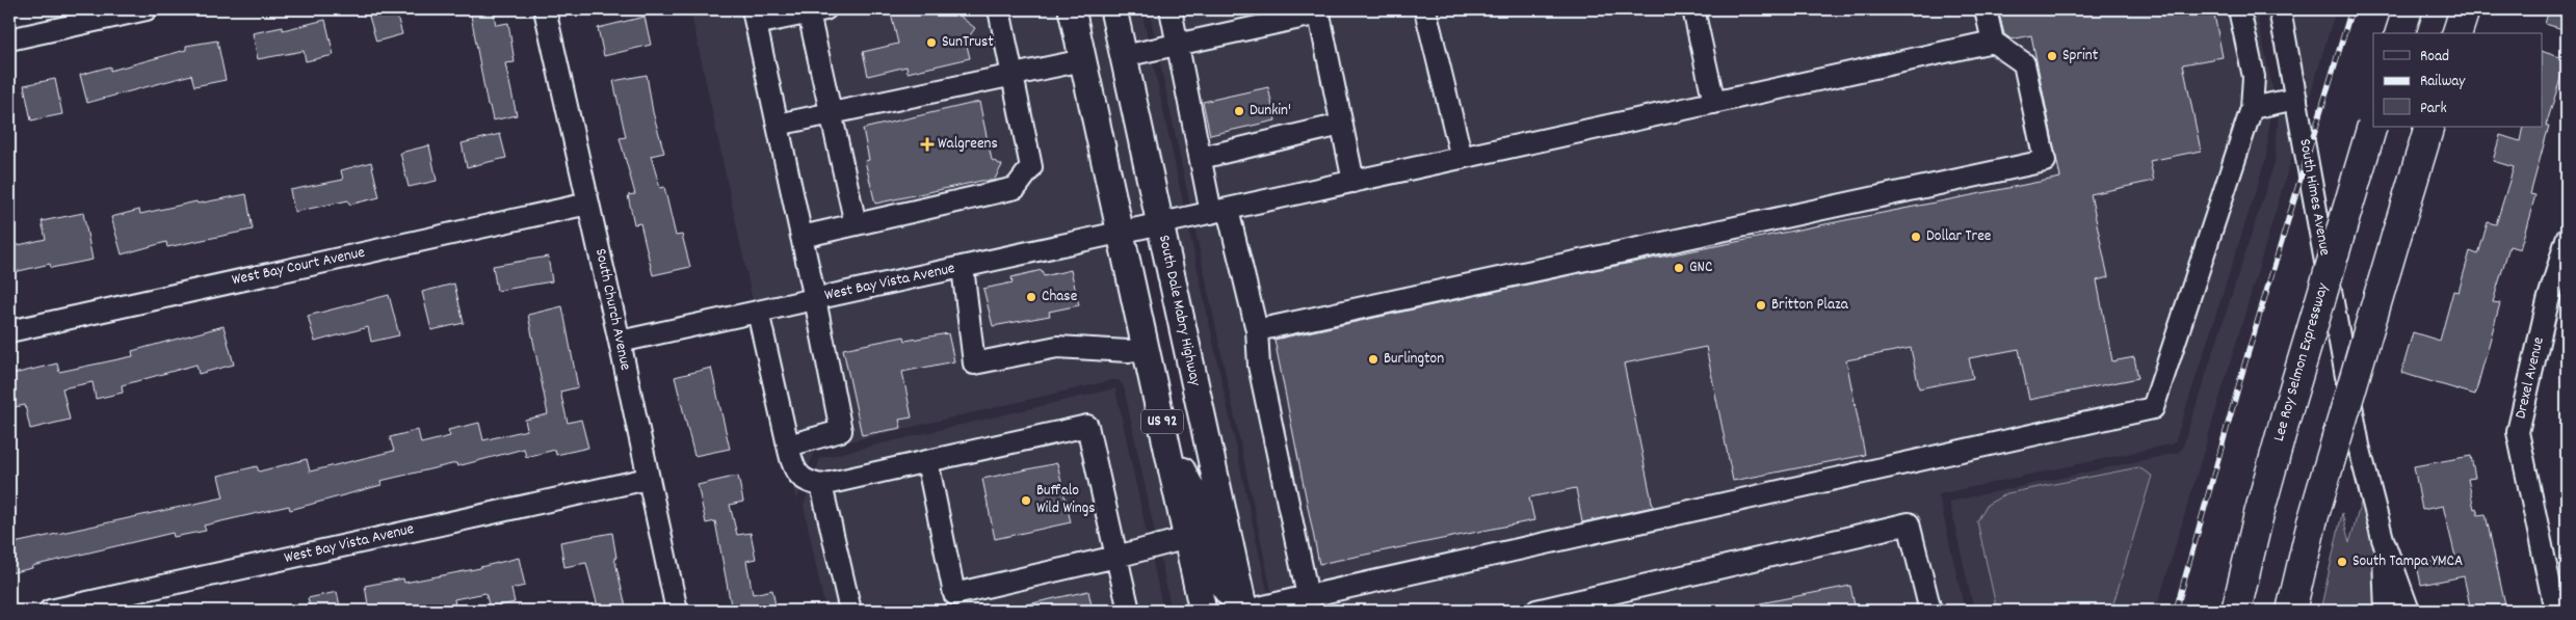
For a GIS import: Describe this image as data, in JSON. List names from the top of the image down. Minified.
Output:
{"streets":{"highway":["Lee Roy Selmon Expressway"],"main road":["South Dale Mabry Highway","US 92"],"street":["South Himes Avenue","West Bay Court Avenue","West Bay Vista Avenue","South Church Avenue","Drexel Avenue"]},"crossings":[["West Bay Court Avenue","South Church Avenue"],["West Bay Vista Avenue","South Church Avenue"],["West Bay Vista Avenue","South Dale Mabry Highway"],["West Bay Vista Avenue","US 92"]],"places":{"other":["SunTrust","Sprint","Dunkin'","Dollar Tree","GNC","Chase","Britton Plaza","Burlington","Buffalo Wild Wings","South Tampa YMCA"],"health":["Walgreens"]},"legend":["Road","Railway","Park"]}
